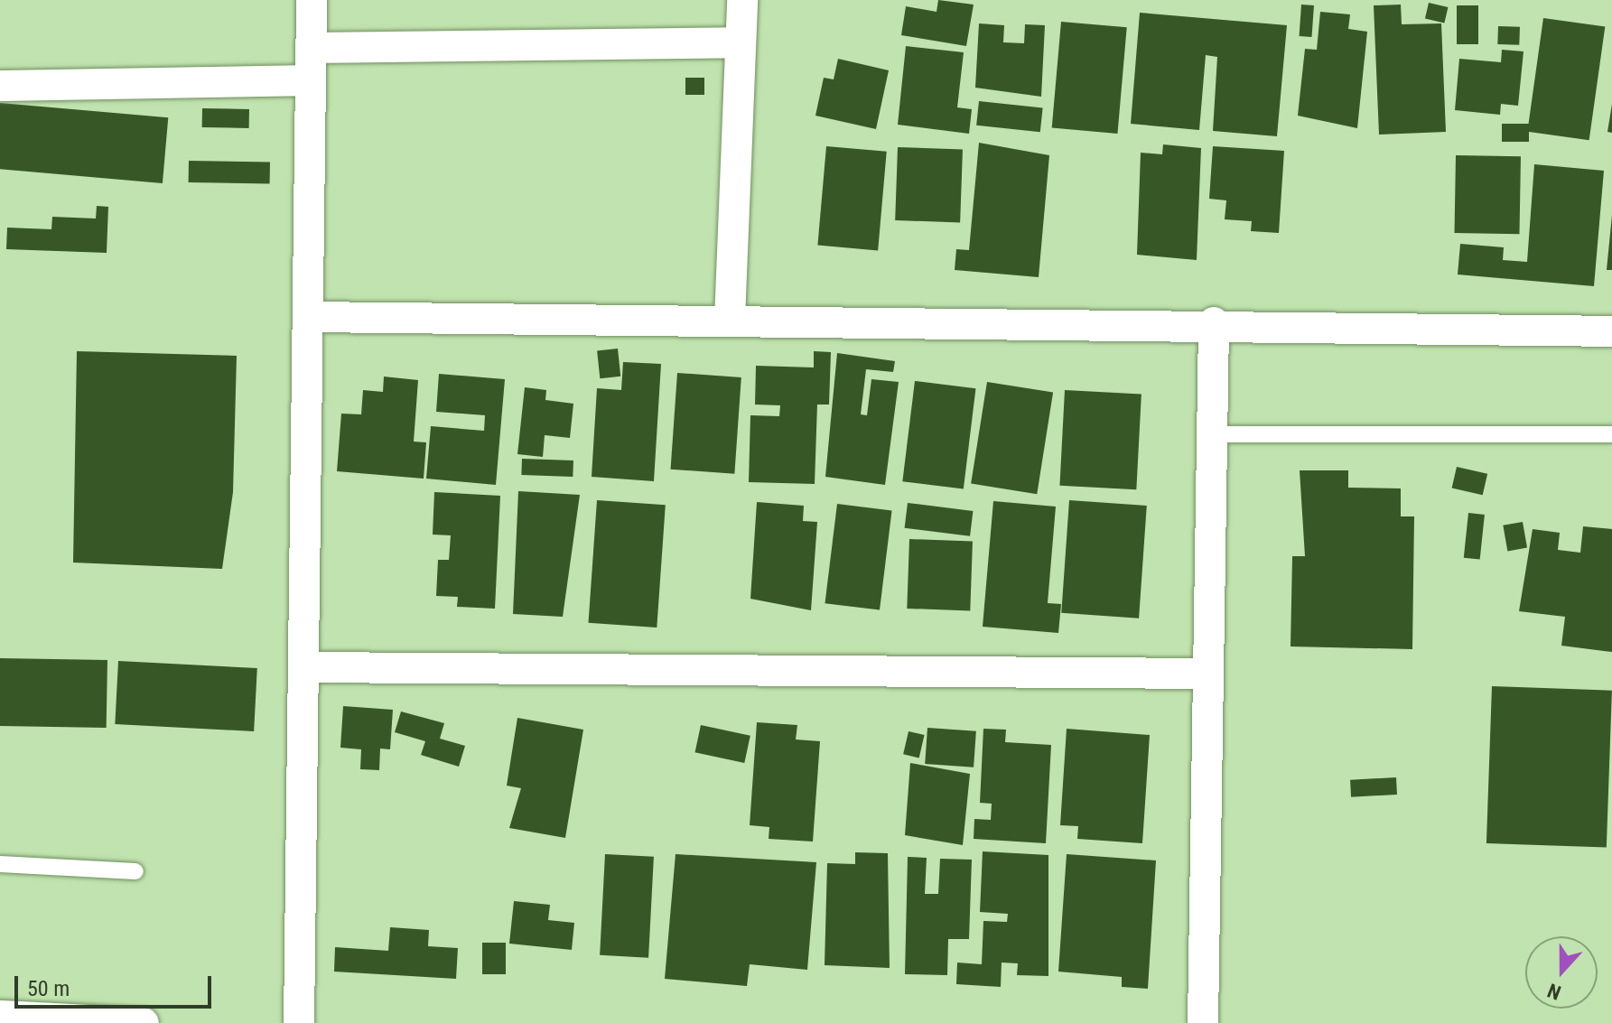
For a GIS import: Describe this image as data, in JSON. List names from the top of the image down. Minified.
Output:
{"scale_bar":"50 m","north":"bottom"}
